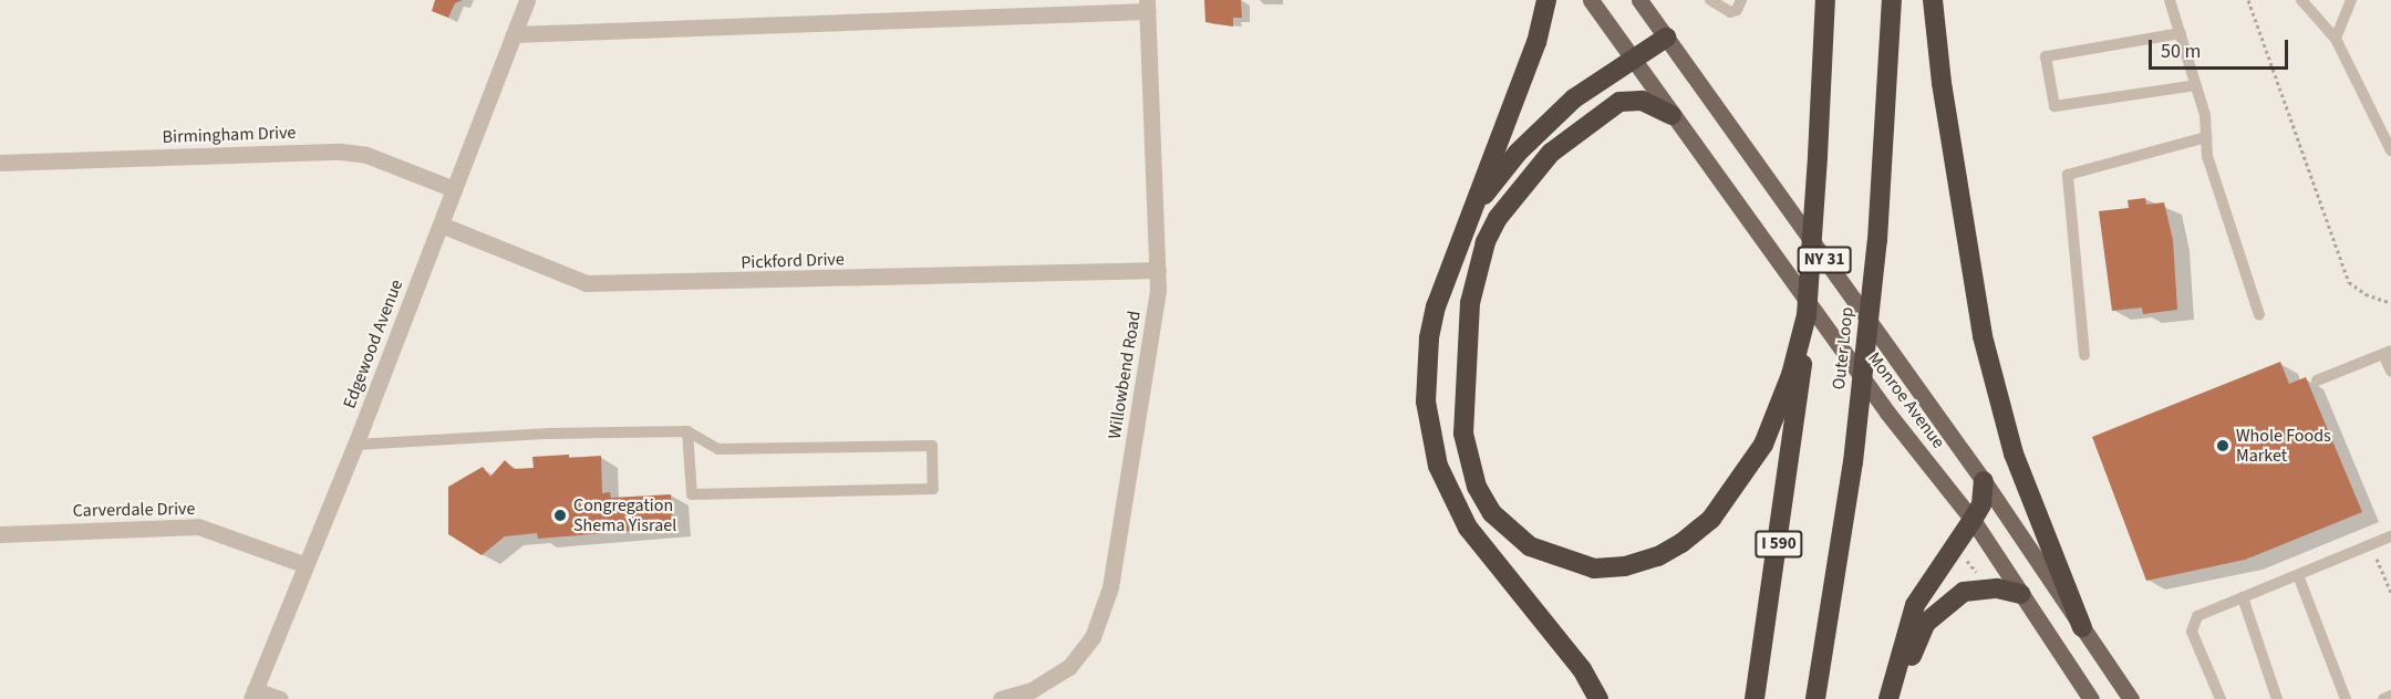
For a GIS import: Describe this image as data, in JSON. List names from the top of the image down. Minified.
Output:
{"streets":{"highway":["Outer Loop","I 590"],"main road":["NY 31","Monroe Avenue"],"street":["Birmingham Drive","Pickford Drive","Edgewood Avenue","Willowbend Road","Carverdale Drive"]},"crossings":[["Birmingham Drive","Edgewood Avenue"],["Pickford Drive","Edgewood Avenue"],["Pickford Drive","Willowbend Road"],["Edgewood Avenue","Carverdale Drive"]],"places":["Whole Foods Market","Congregation Shema Yisrael"],"scale_bar":"50 m"}
